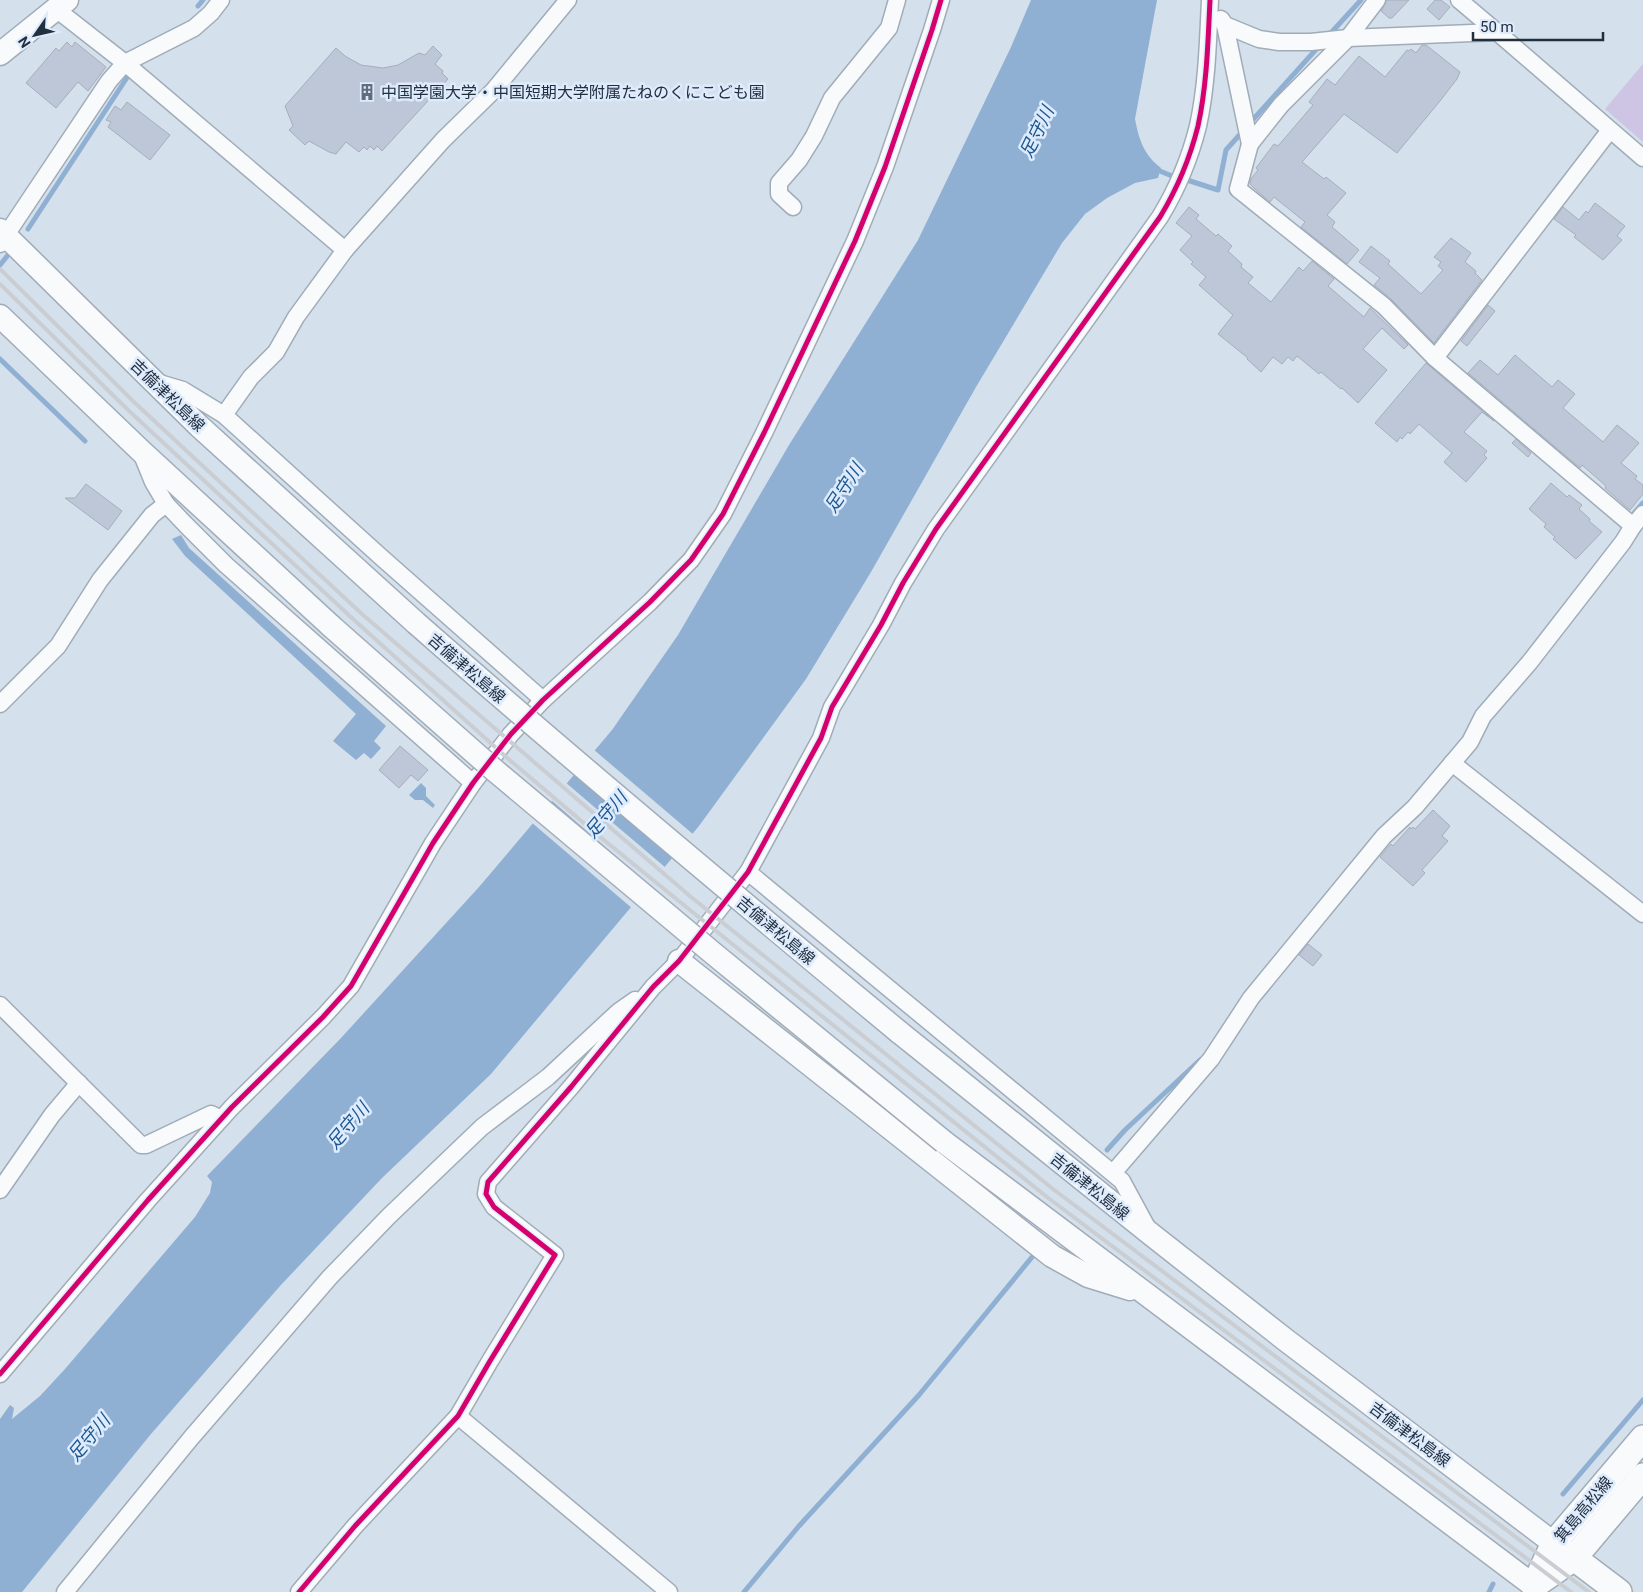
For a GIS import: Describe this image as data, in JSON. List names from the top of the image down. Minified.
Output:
{"streets":{"main road":["吉備津松島線","箕島高松線"]},"crossings":[["吉備津松島線","箕島高松線"]],"water":["足守川"],"places":{"building":["中国学園大学・中国短期大学附属たねのくにこども園"]},"scale_bar":"50 m","north":"bottom left"}
